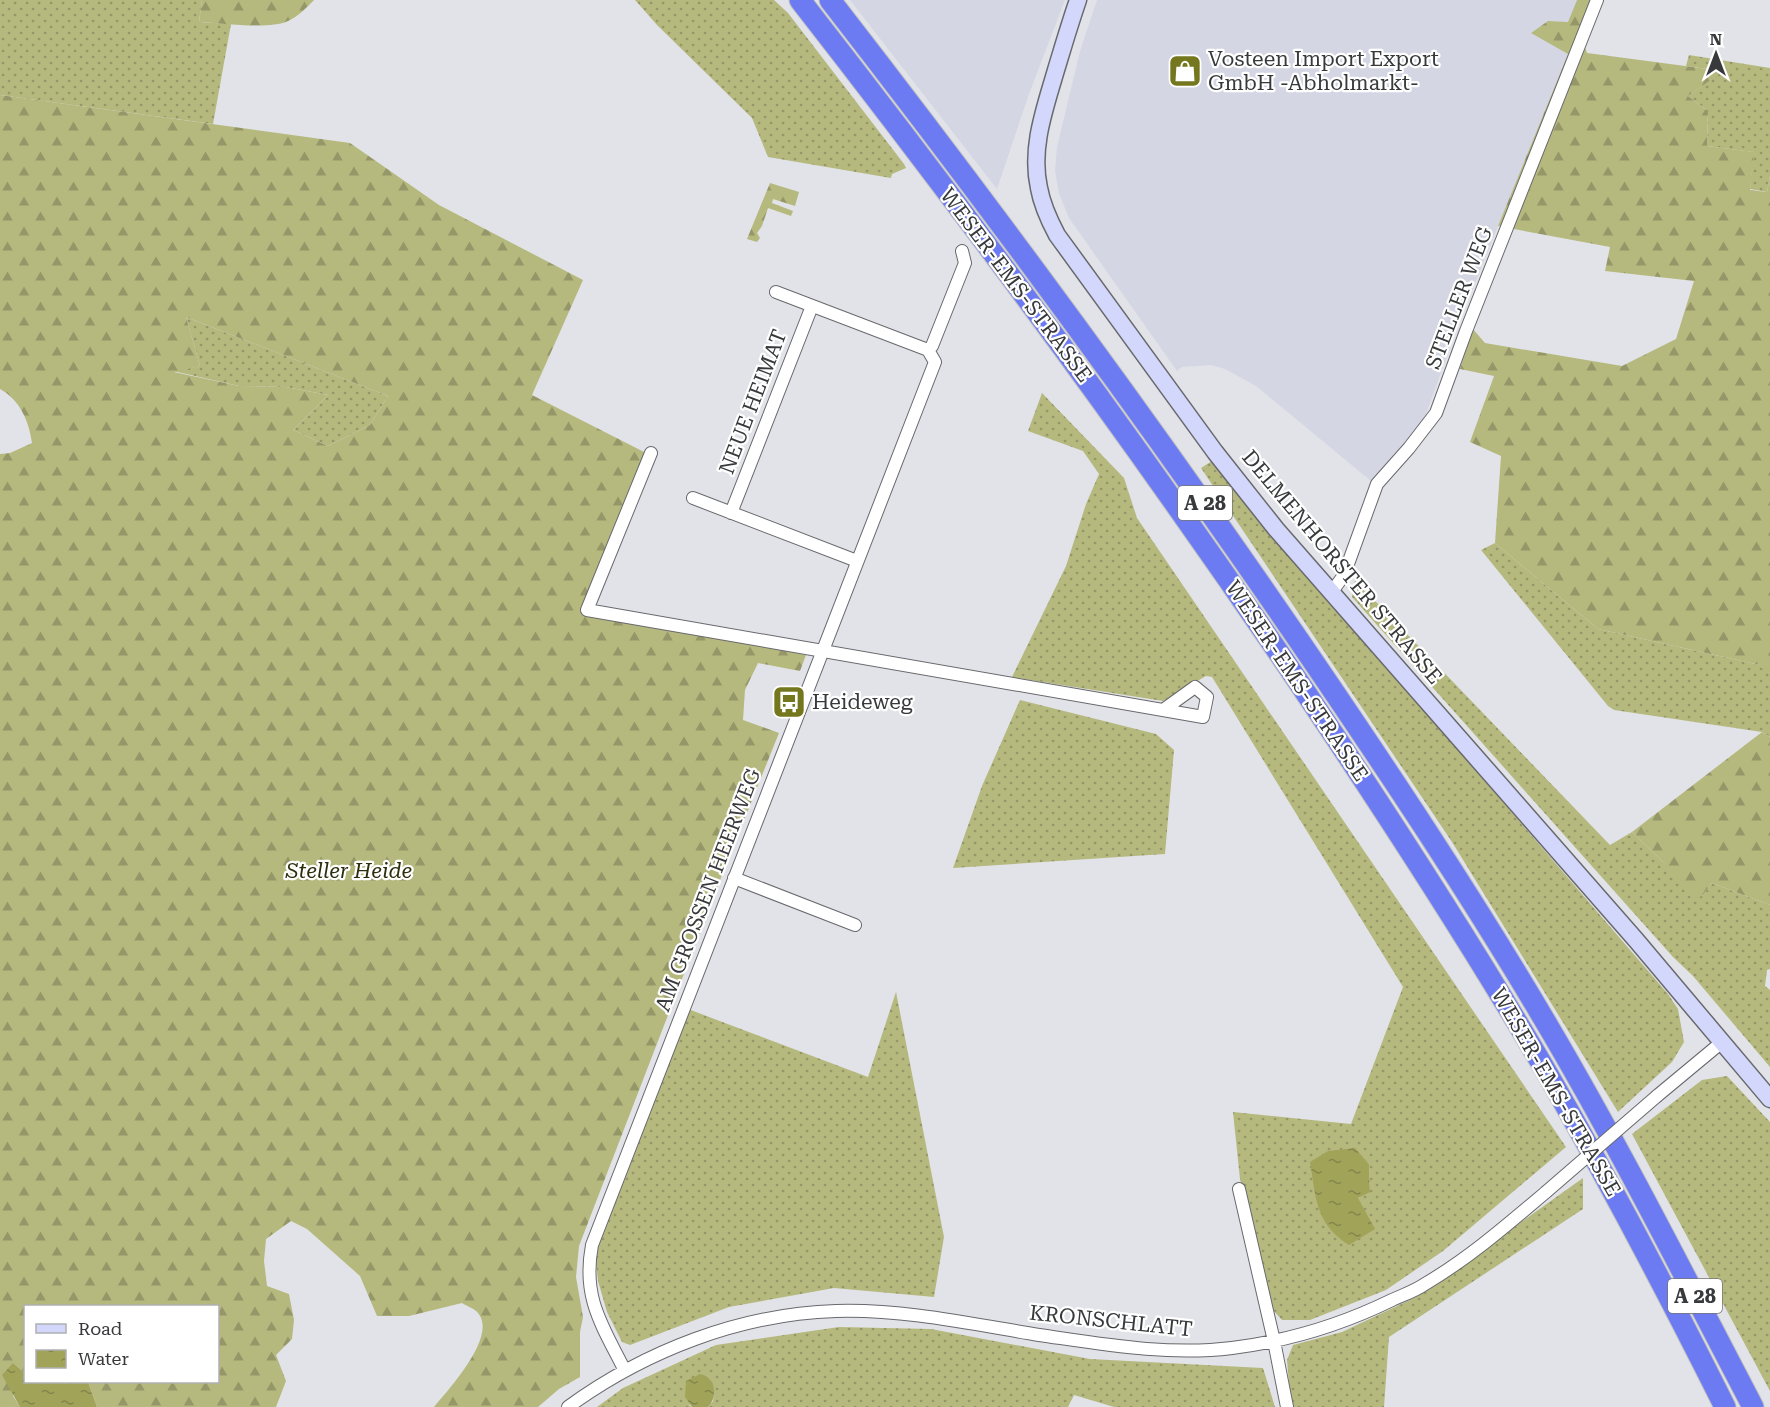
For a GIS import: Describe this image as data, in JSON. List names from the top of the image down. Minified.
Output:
{"streets":{"highway":["WESER-EMS-STRASSE","A 28"],"street":["STELLER WEG","NEUE HEIMAT","DELMENHORSTER STRASSE","AM GROSSEN HEERWEG","KRONSCHLATT"]},"crossings":[["STELLER WEG","DELMENHORSTER STRASSE"],["DELMENHORSTER STRASSE","KRONSCHLATT"],["AM GROSSEN HEERWEG","KRONSCHLATT"]],"parks":["Steller Heide"],"places":{"shop":["Vosteen Import Export GmbH -Abholmarkt-"],"bus stop":["Heideweg"]},"legend":["Road","Water"],"north":"top"}
